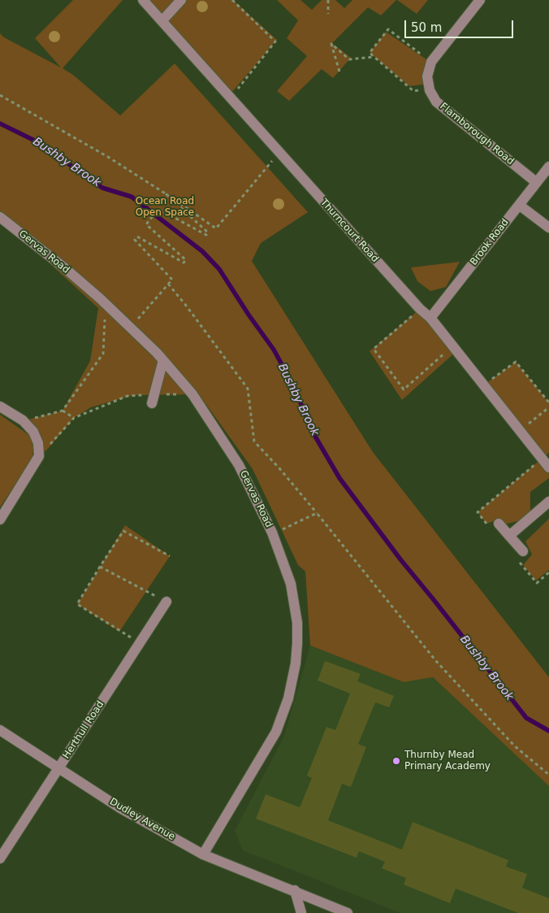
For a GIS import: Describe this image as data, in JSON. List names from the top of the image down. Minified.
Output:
{"streets":{"street":["Flamborough Road","Thurncourt Road","Brook Road","Gervas Road","Herthull Road","Dudley Avenue"]},"crossings":[["Flamborough Road","Brook Road"],["Thurncourt Road","Brook Road"],["Gervas Road","Dudley Avenue"],["Herthull Road","Dudley Avenue"]],"water":["Bushby Brook"],"parks":["Ocean Road Open Space"],"places":["Thurnby Mead Primary Academy"],"scale_bar":"50 m"}
